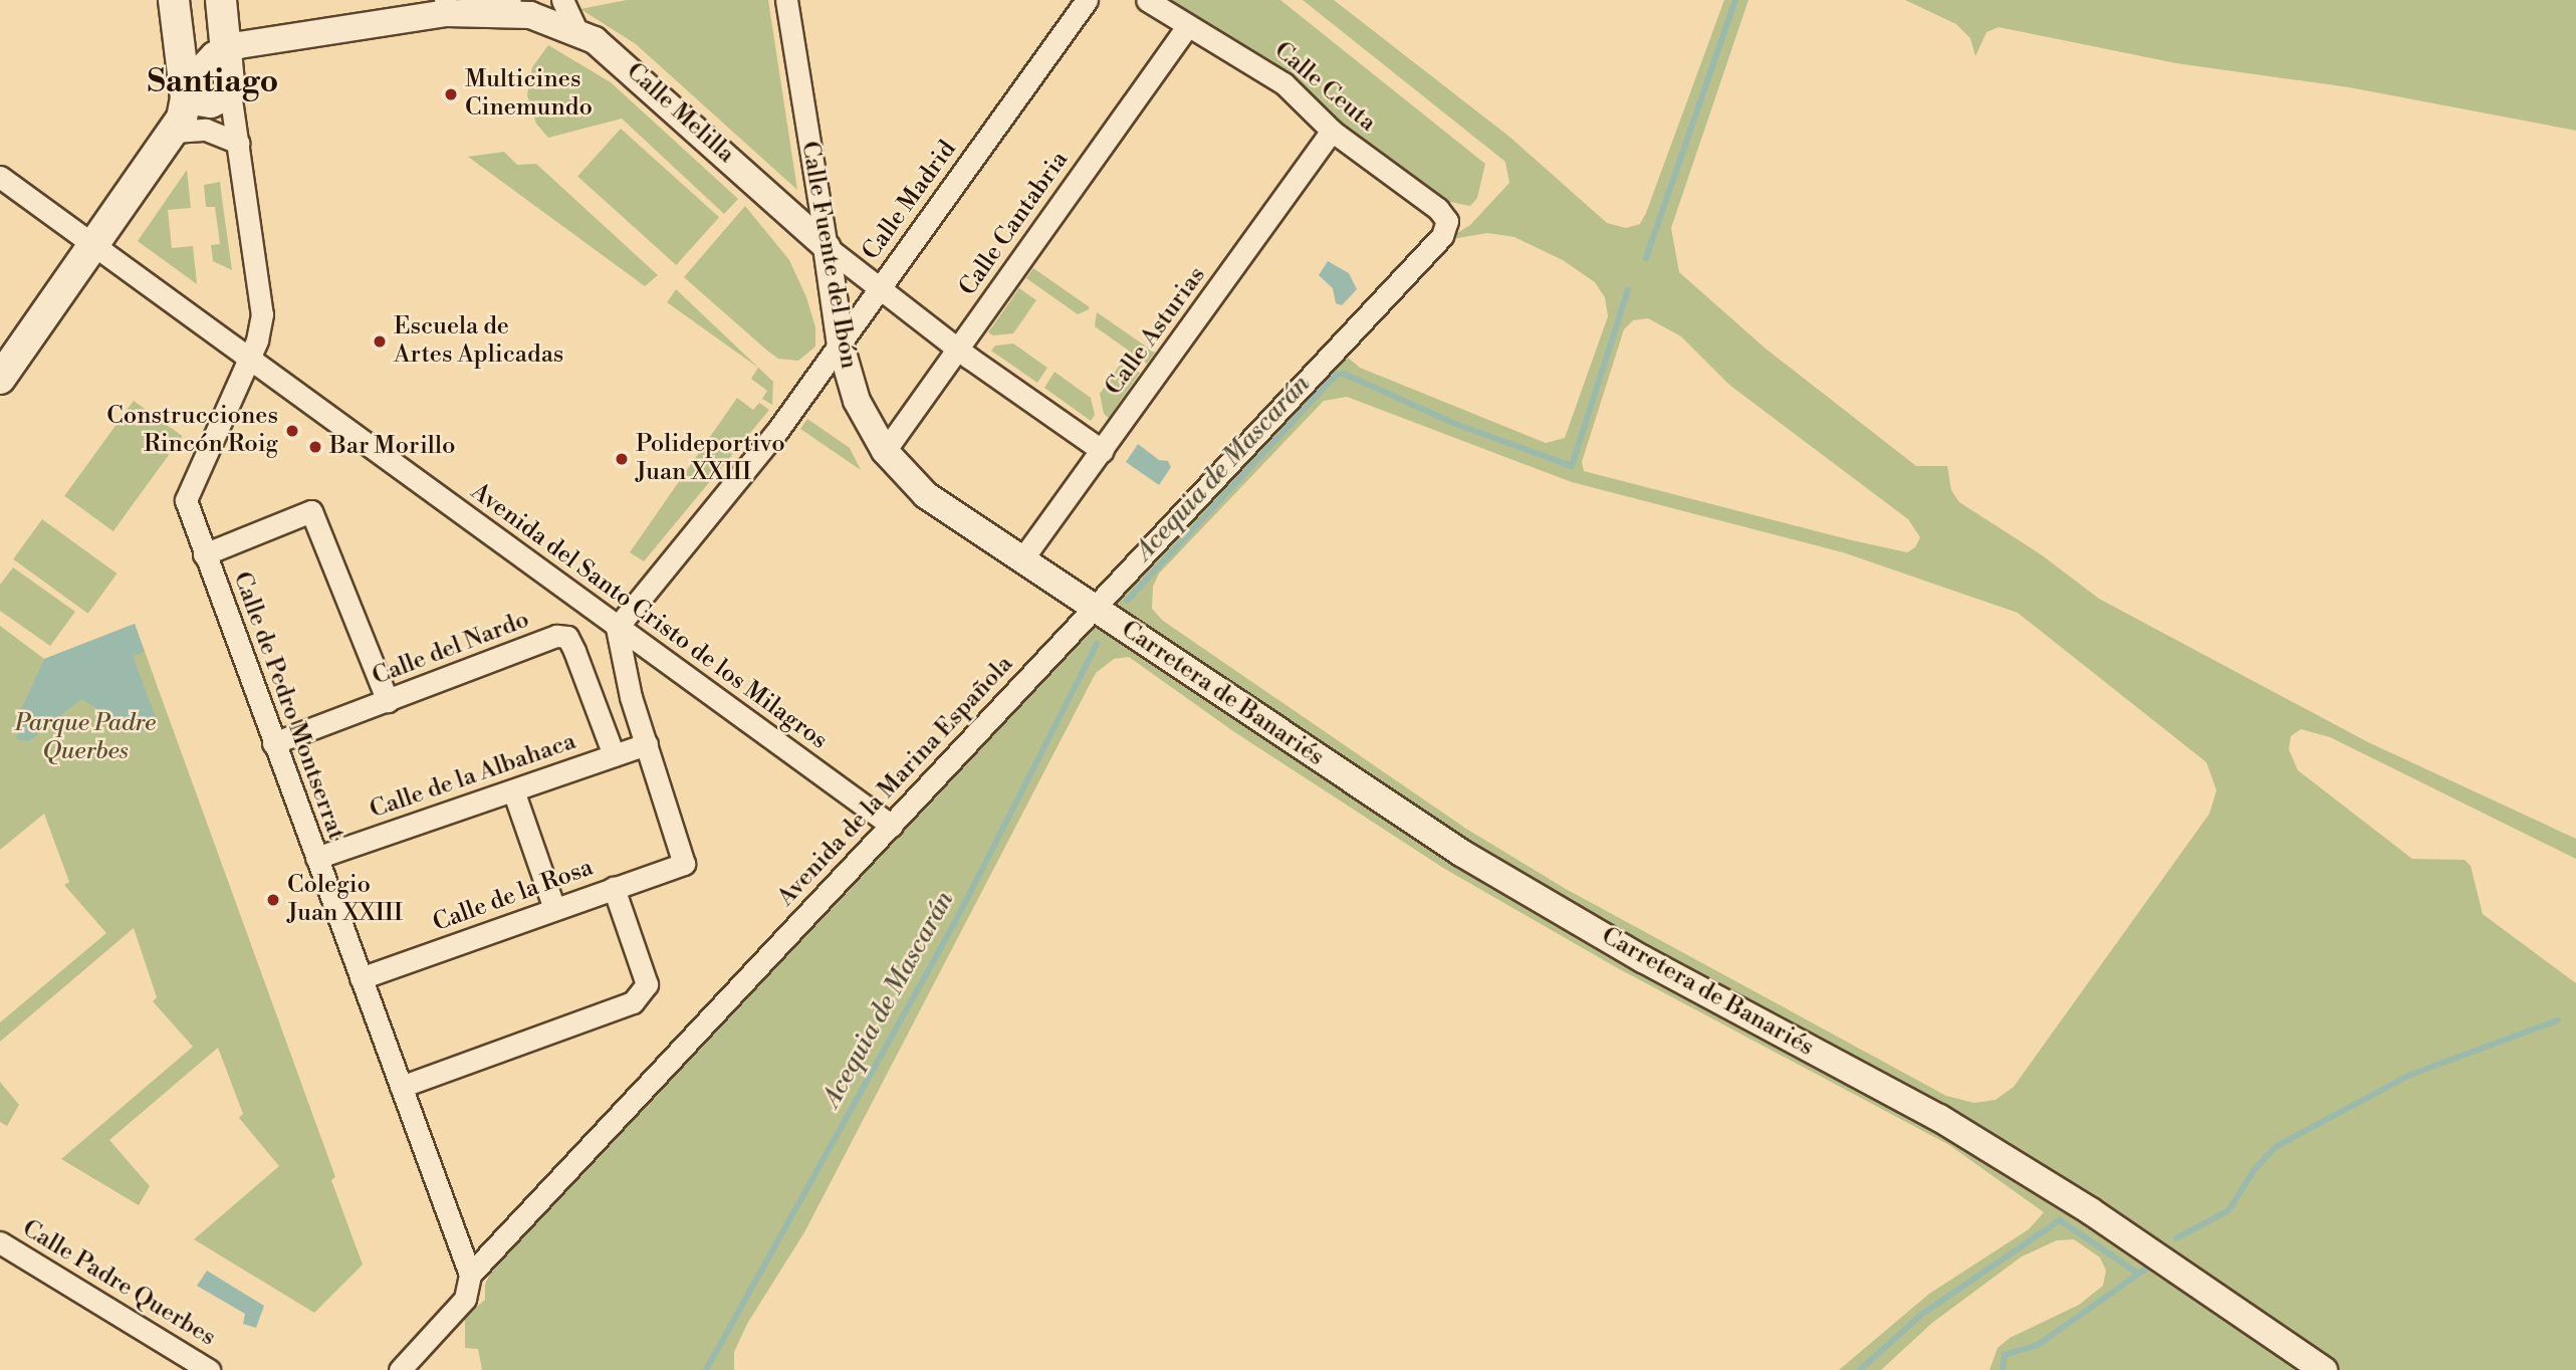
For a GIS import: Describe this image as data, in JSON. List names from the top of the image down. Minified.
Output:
{"streets":{"street":["Calle Ceuta","Calle Melilla","Calle Madrid","Calle Cantabria","Calle Fuente del Ibón","Calle Asturias","Avenida del Santo Cristo de los Milagros","Calle del Nardo","Carretera de Banariés","Calle de Pedro Montserrat","Calle de la Albahaca","Avenida de la Marina Española","Calle de la Rosa","Calle Padre Querbes"]},"crossings":[["Calle Ceuta","Calle Cantabria"],["Calle Ceuta","Calle Asturias"],["Calle Ceuta","Avenida de la Marina Española"],["Calle Melilla","Calle Madrid"],["Calle Melilla","Calle Cantabria"],["Calle Melilla","Calle Fuente del Ibón"],["Calle Melilla","Calle Asturias"],["Calle Madrid","Calle Fuente del Ibón"],["Calle Madrid","Avenida del Santo Cristo de los Milagros"],["Calle Cantabria","Calle Fuente del Ibón"],["Calle Fuente del Ibón","Calle Asturias"],["Calle Fuente del Ibón","Carretera de Banariés"],["Calle Fuente del Ibón","Avenida de la Marina Española"],["Avenida del Santo Cristo de los Milagros","Calle de Pedro Montserrat"],["Avenida del Santo Cristo de los Milagros","Avenida de la Marina Española"],["Calle del Nardo","Calle de Pedro Montserrat"],["Calle del Nardo","Calle de la Albahaca"],["Carretera de Banariés","Avenida de la Marina Española"],["Calle de Pedro Montserrat","Calle de la Albahaca"],["Calle de Pedro Montserrat","Avenida de la Marina Española"],["Calle de Pedro Montserrat","Calle de la Rosa"],["Calle de la Albahaca","Calle de la Rosa"]],"districts":["Santiago"],"water":["Acequia de Mascarán"],"parks":["Parque Padre Querbes"],"places":["Multicines Cinemundo","Escuela de Artes Aplicadas","Construcciones Rincón Roig","Bar Morillo","Polideportivo Juan XXIII","Colegio Juan XXIII"]}
